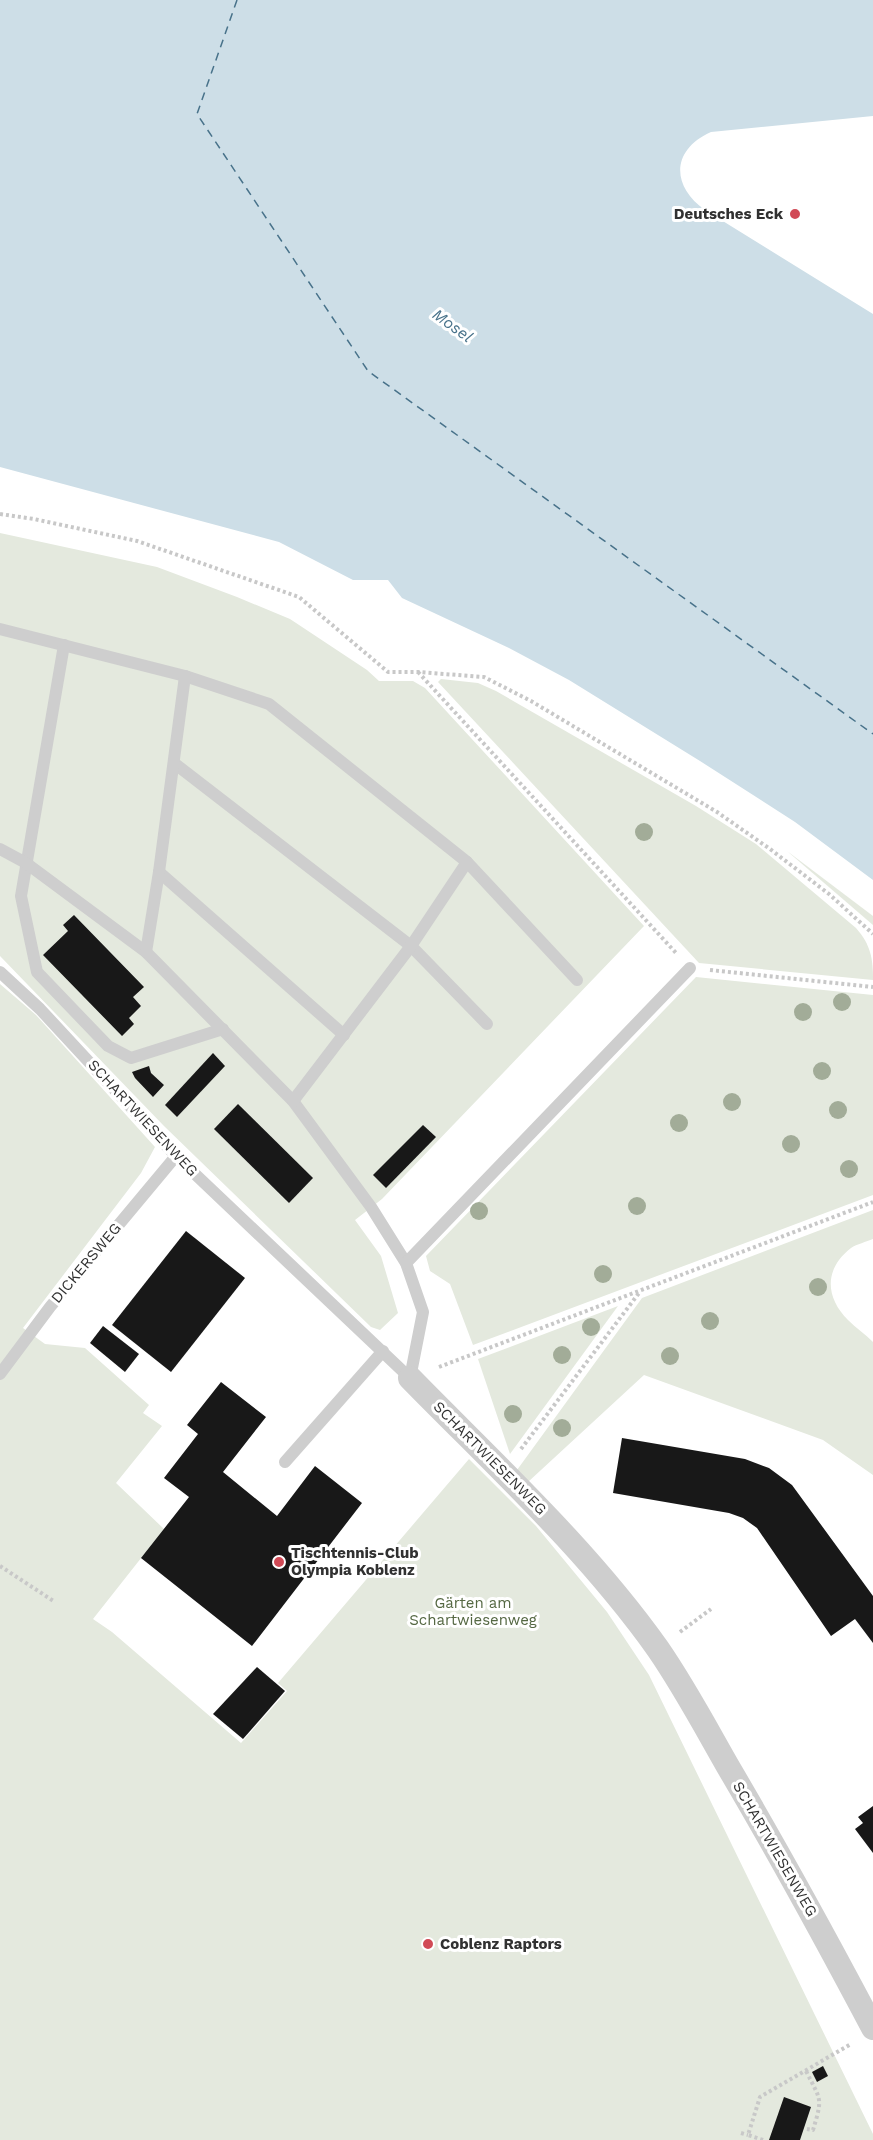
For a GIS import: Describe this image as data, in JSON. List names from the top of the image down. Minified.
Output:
{"streets":{"street":["SCHARTWIESENWEG"],"lane":["DICKERSWEG"]},"crossings":[["SCHARTWIESENWEG","DICKERSWEG"]],"water":["Mosel"],"parks":["Gärten am Schartwiesenweg"],"places":["Deutsches Eck","Tischtennis-Club Olympia Koblenz","Coblenz Raptors"]}
